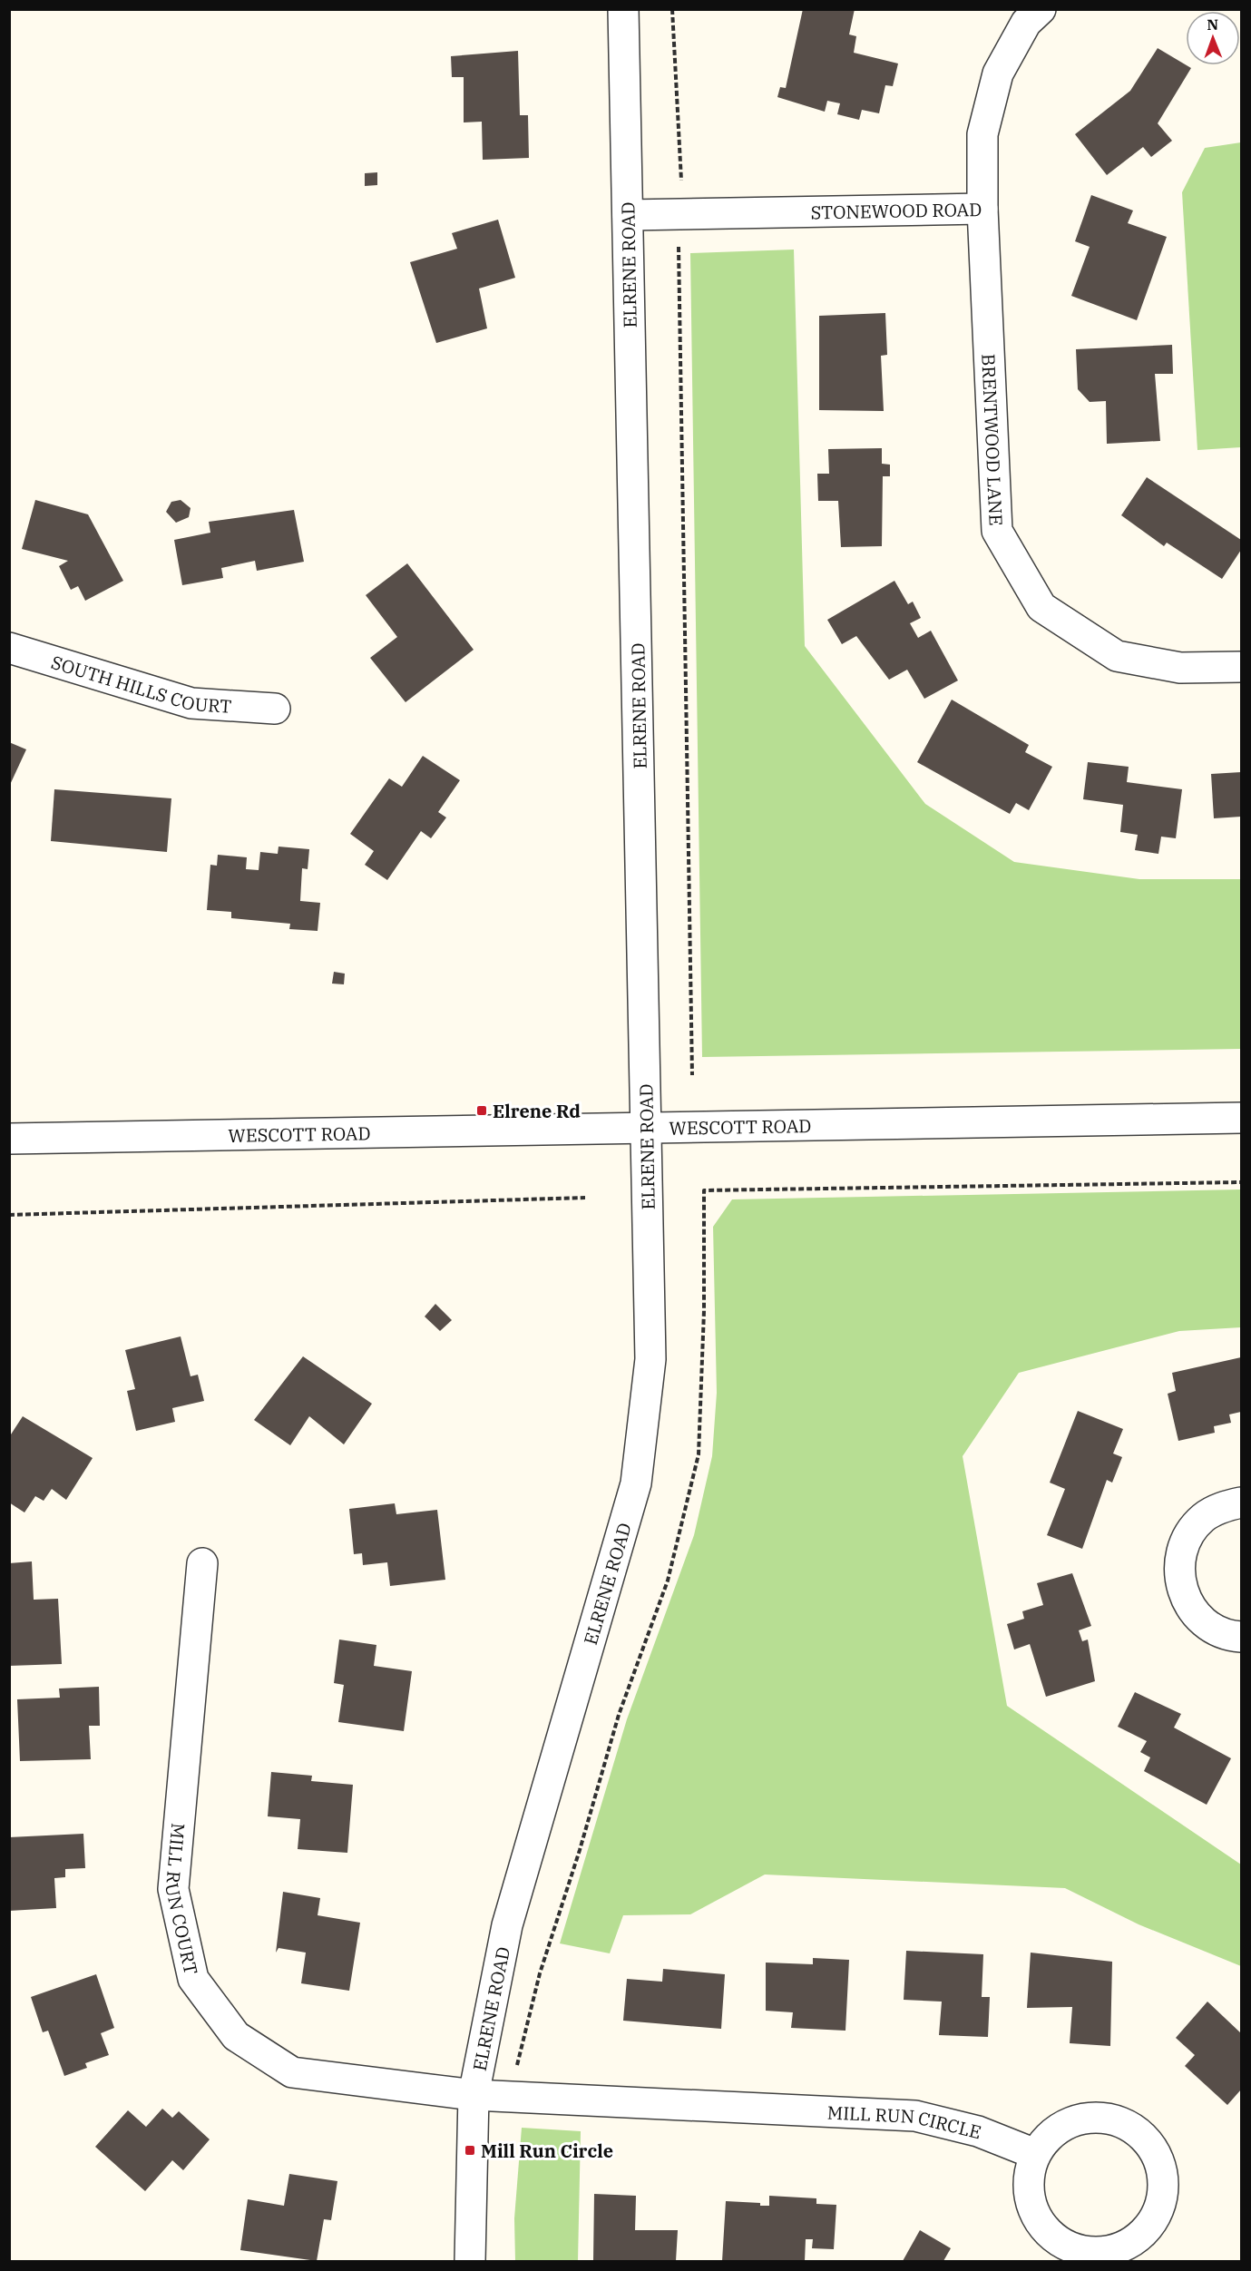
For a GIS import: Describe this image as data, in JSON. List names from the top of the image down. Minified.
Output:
{"streets":{"street":["STONEWOOD ROAD","ELRENE ROAD","BRENTWOOD LANE","SOUTH HILLS COURT","WESCOTT ROAD","MILL RUN COURT","MILL RUN CIRCLE"]},"crossings":[["STONEWOOD ROAD","ELRENE ROAD"],["STONEWOOD ROAD","BRENTWOOD LANE"],["ELRENE ROAD","WESCOTT ROAD"],["ELRENE ROAD","MILL RUN COURT"],["ELRENE ROAD","MILL RUN CIRCLE"],["MILL RUN COURT","MILL RUN CIRCLE"]],"places":{"transit":["Elrene Rd","Mill Run Circle"]},"north":"top"}
